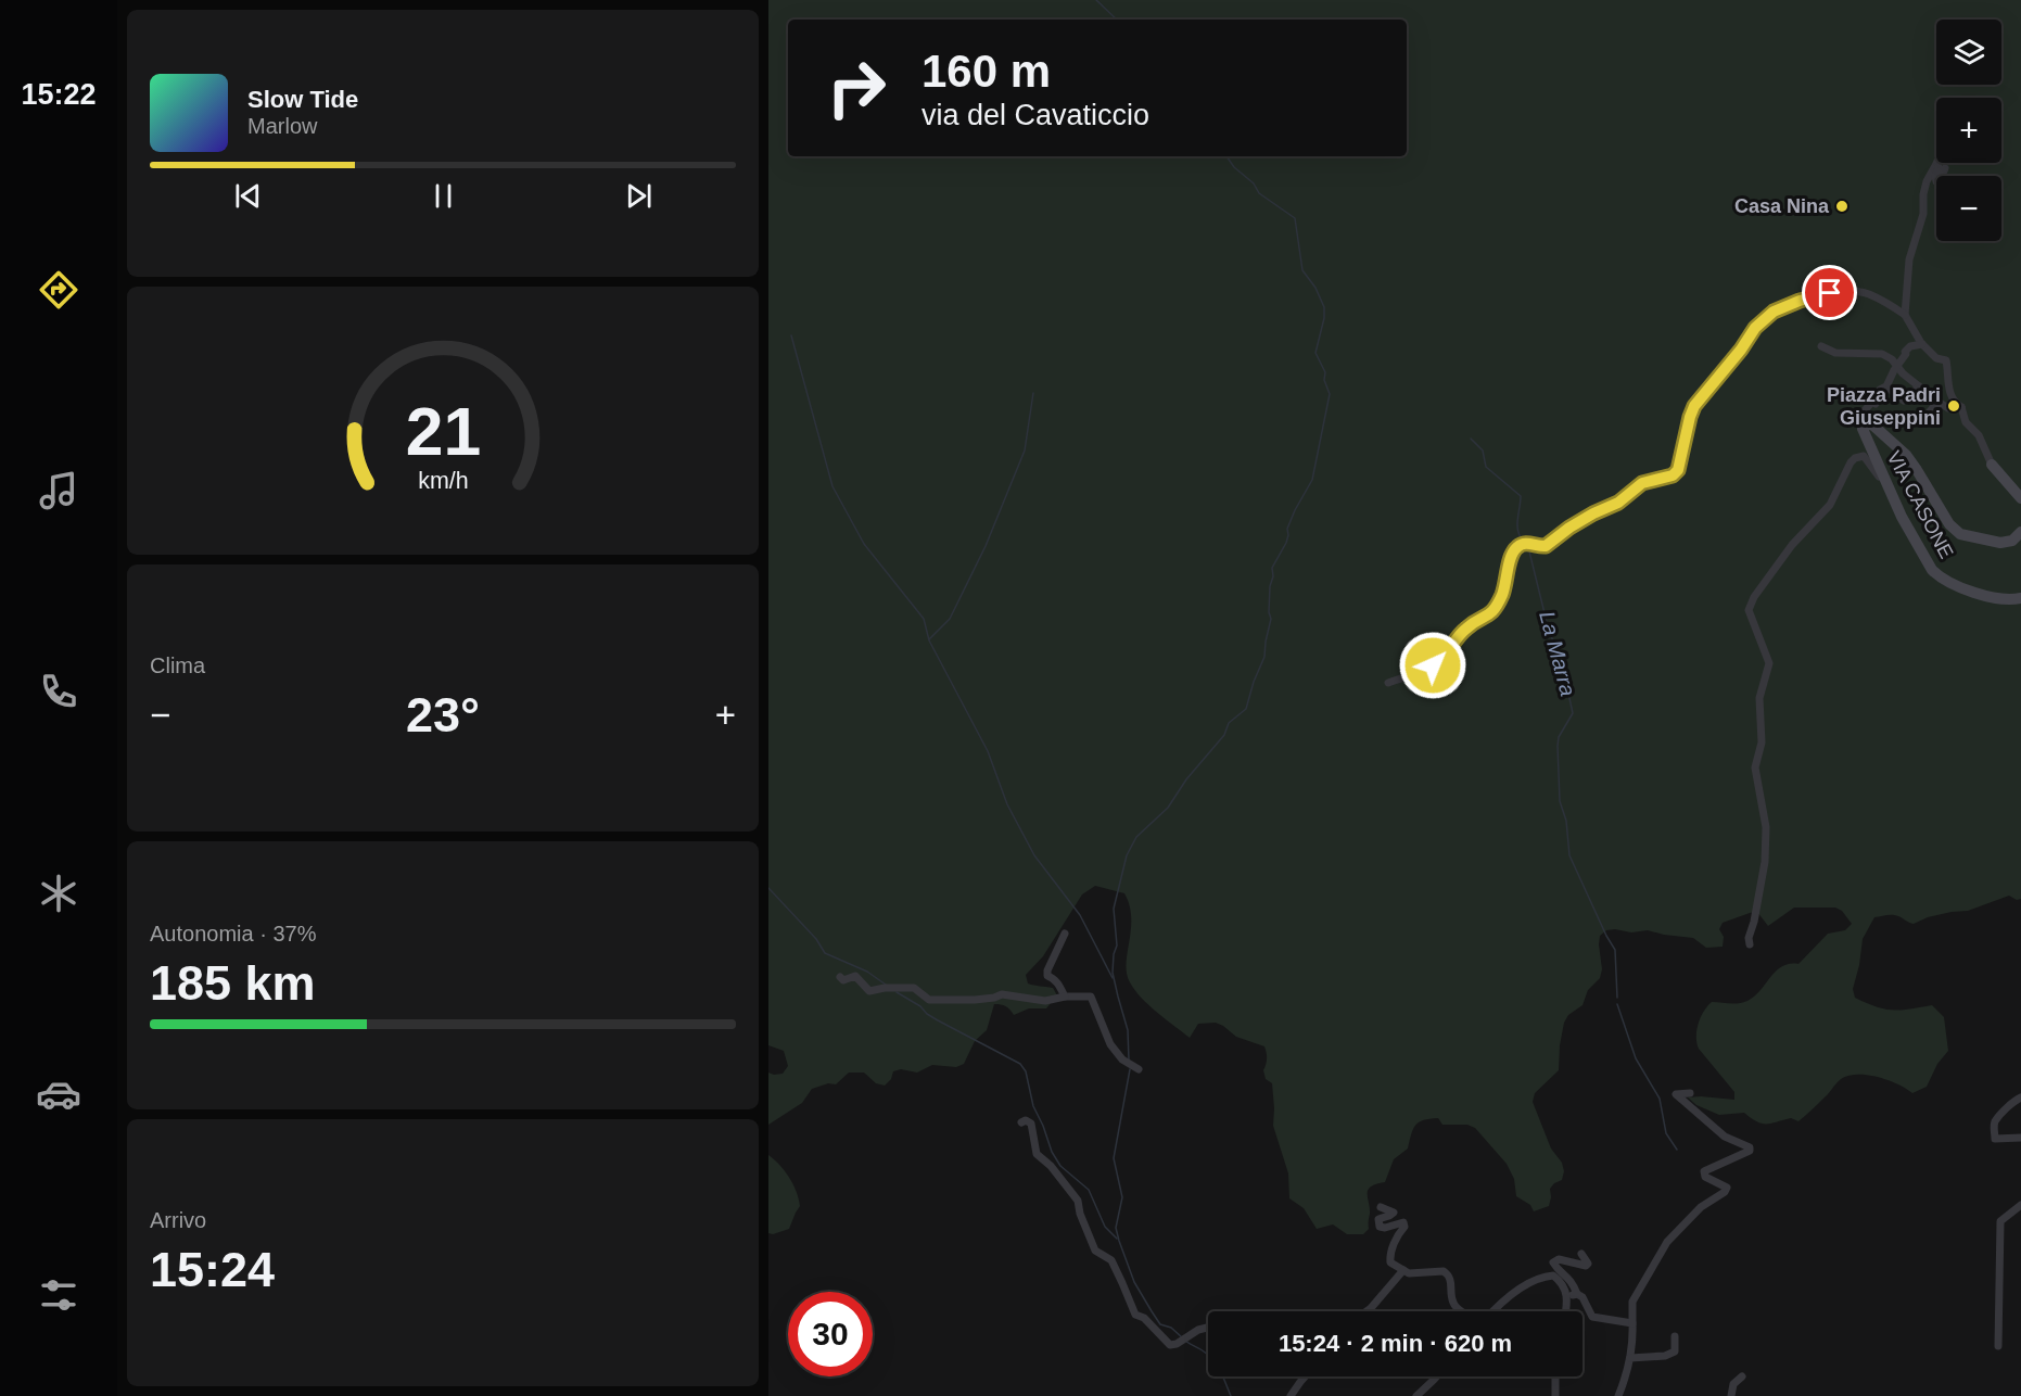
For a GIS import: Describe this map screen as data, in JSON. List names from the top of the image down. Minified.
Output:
{"streets":{"street":["VIA CASONE"]},"water":["La Marra"],"places":["Casa Nina","Piazza Padri Giuseppini"],"page":{"tabs":"15:22","map_buttons":["+","−"],"turn":["160 m","via del Cavaticcio"],"song":["Slow Tide","Marlow"],"tile":["Clima",["Autonomia · 37%","185 km"],["Arrivo","15:24"]],"heat":["−","23°","+"],"limit":"30","trip":"15:24 · 2 min · 620 m","gauge":["21","km/h"]}}
